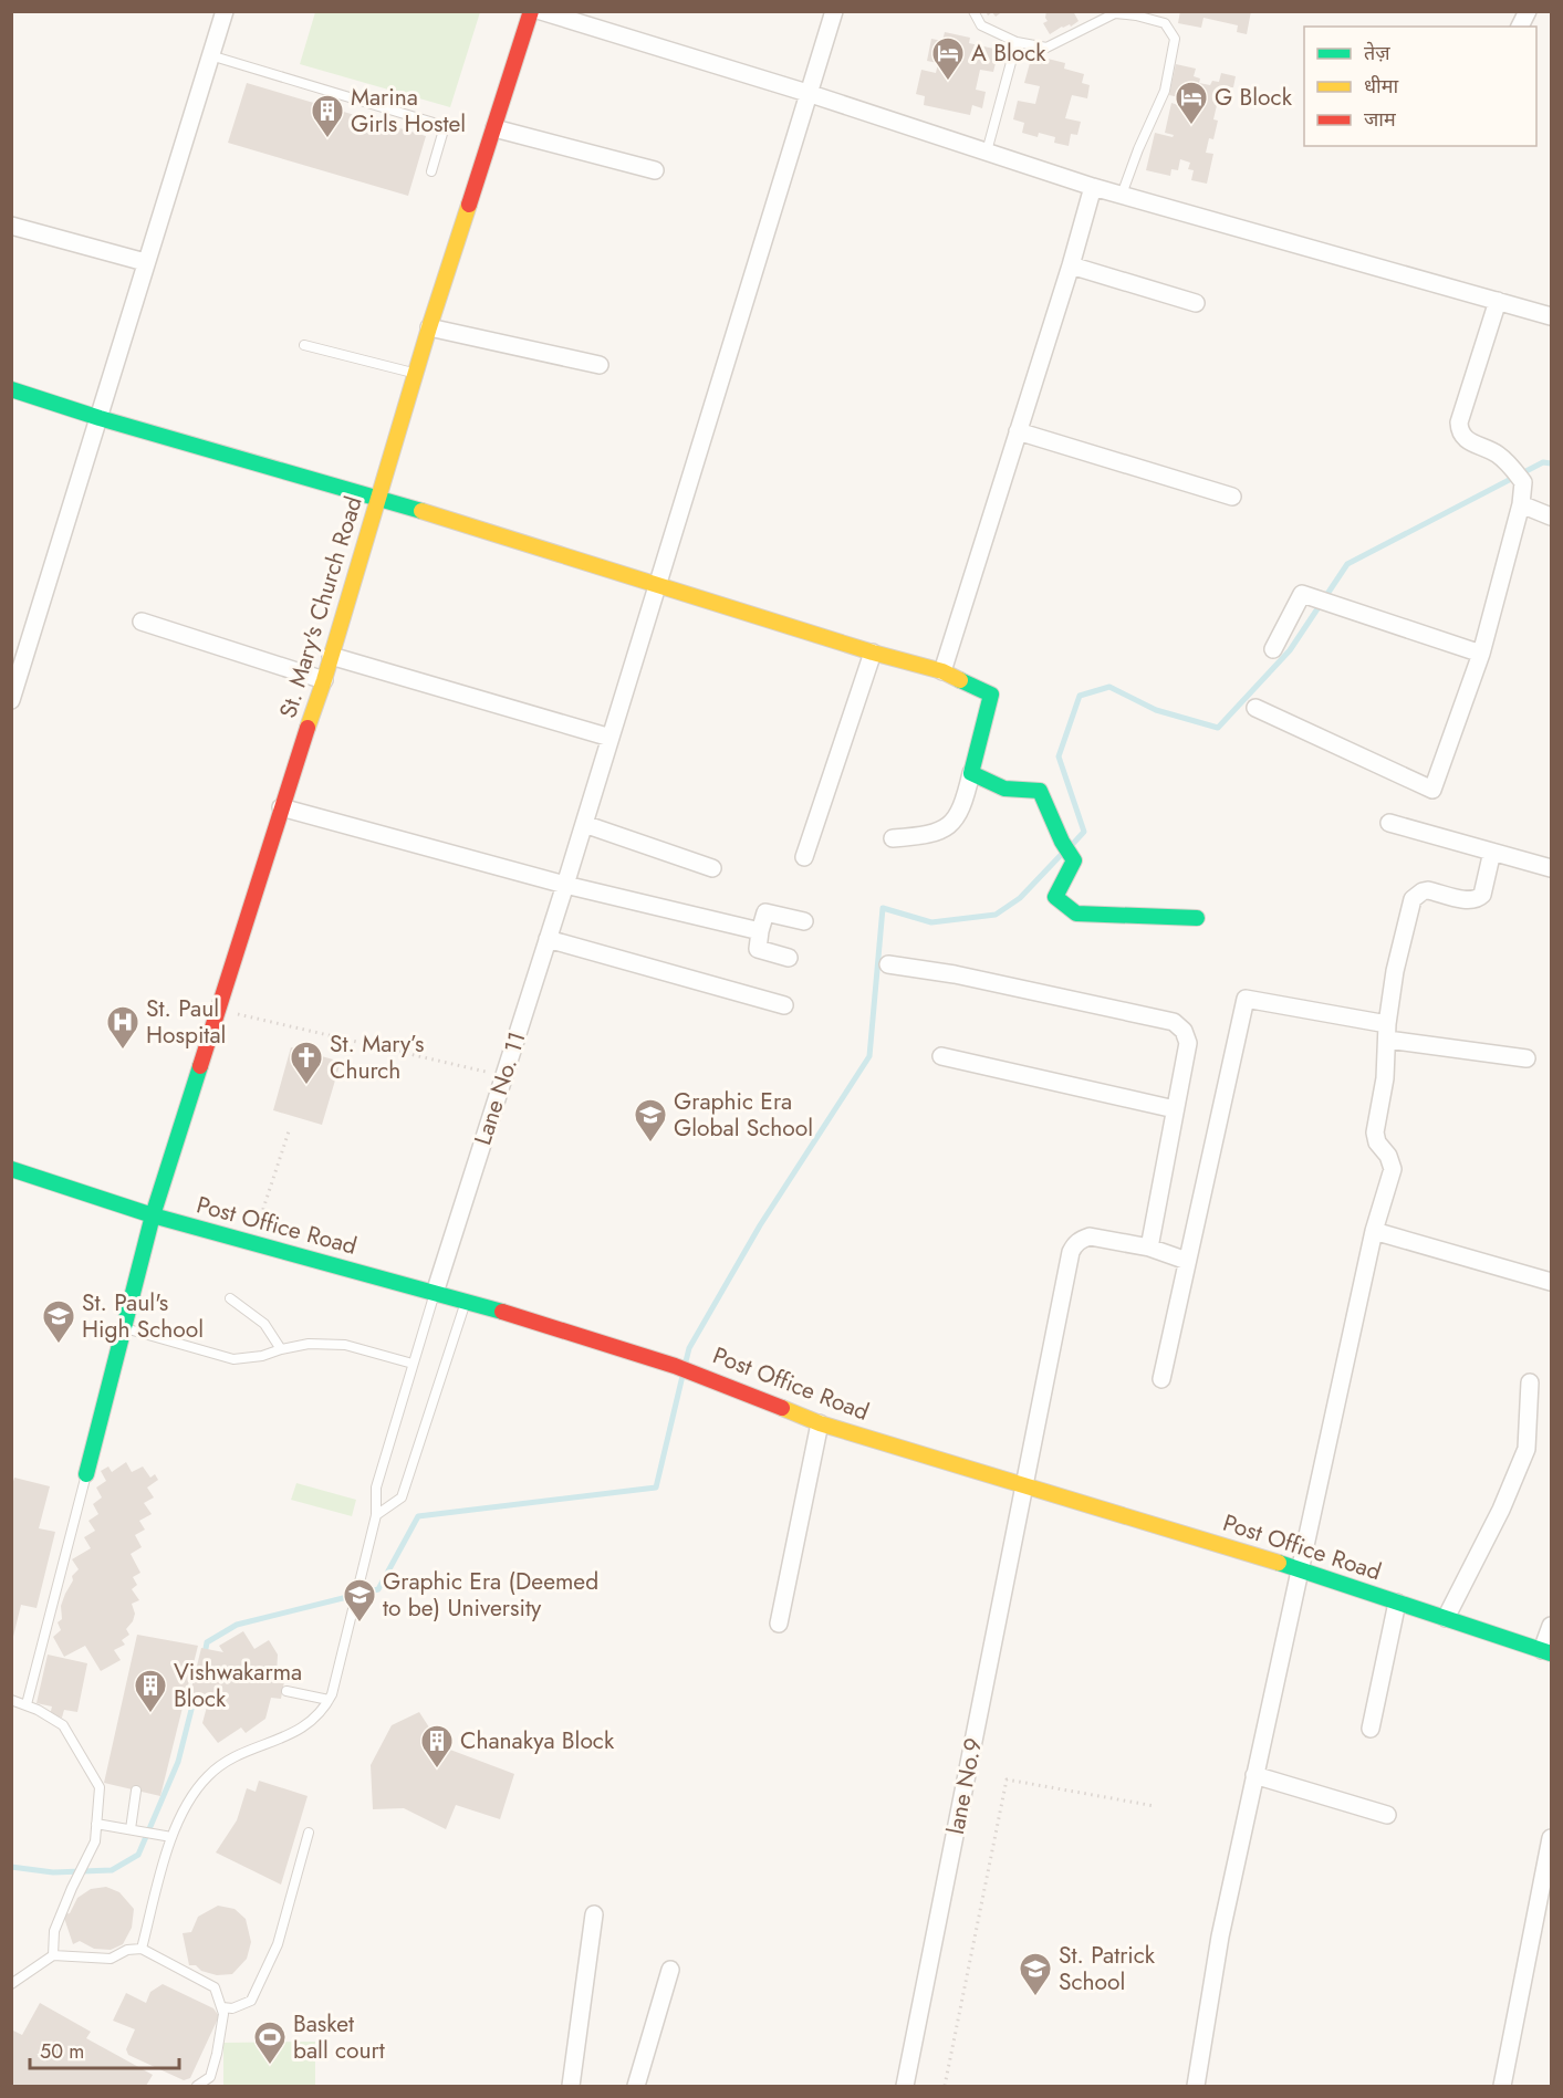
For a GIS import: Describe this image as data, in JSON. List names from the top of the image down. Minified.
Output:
{"streets":{"street":["St. Mary's Church Road","Lane No. 11","Post Office Road","lane No.9"]},"crossings":[["St. Mary's Church Road","Post Office Road"],["Lane No. 11","Post Office Road"],["Post Office Road","lane No.9"]],"places":{"hotel":["A Block","G Block"],"building":["Marina Girls Hostel","Vishwakarma Block","Chanakya Block"],"hospital":["St. Paul Hospital"],"church":["St. Mary’s Church"],"school or university":["Graphic Era Global School","St. Paul's High School","Graphic Era (Deemed to be) University","St. Patrick School"],"sports":["Basket ball court"]},"legend":["तेज़","धीमा","जाम"],"scale_bar":"50 m"}
